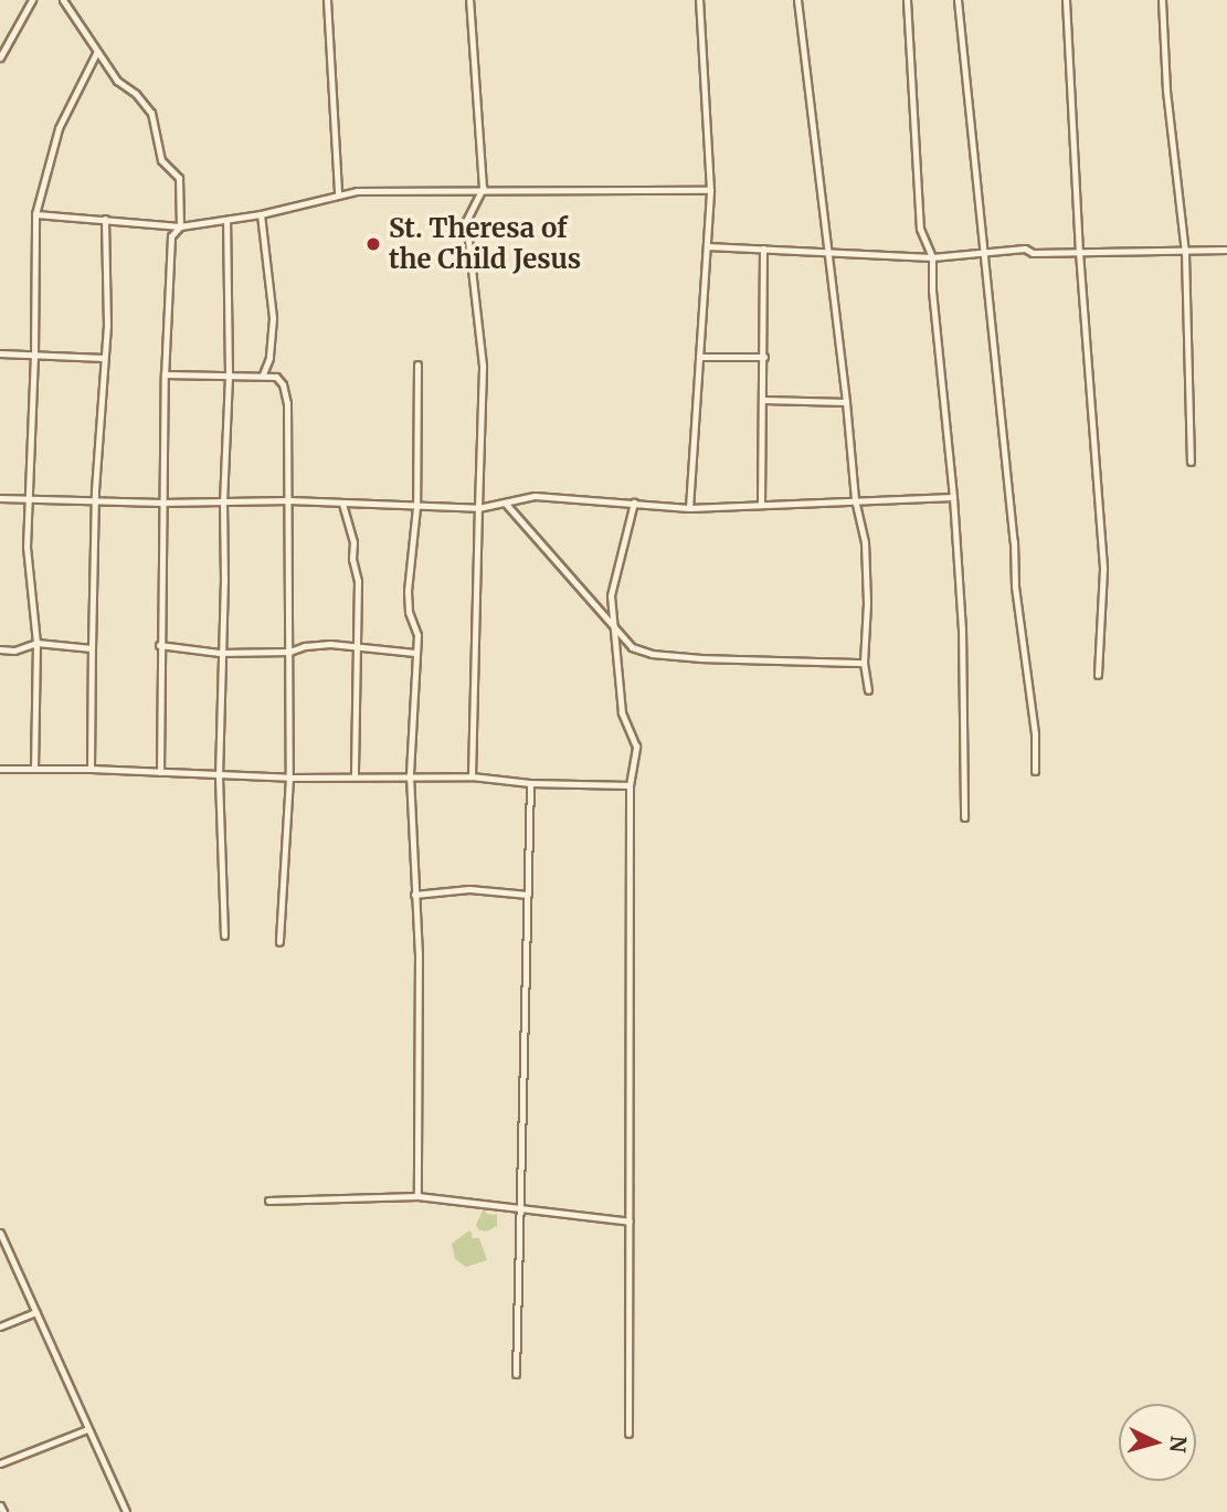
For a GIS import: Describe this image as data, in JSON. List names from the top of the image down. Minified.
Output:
{"places":["St. Theresa of the Child Jesus"],"north":"right"}
